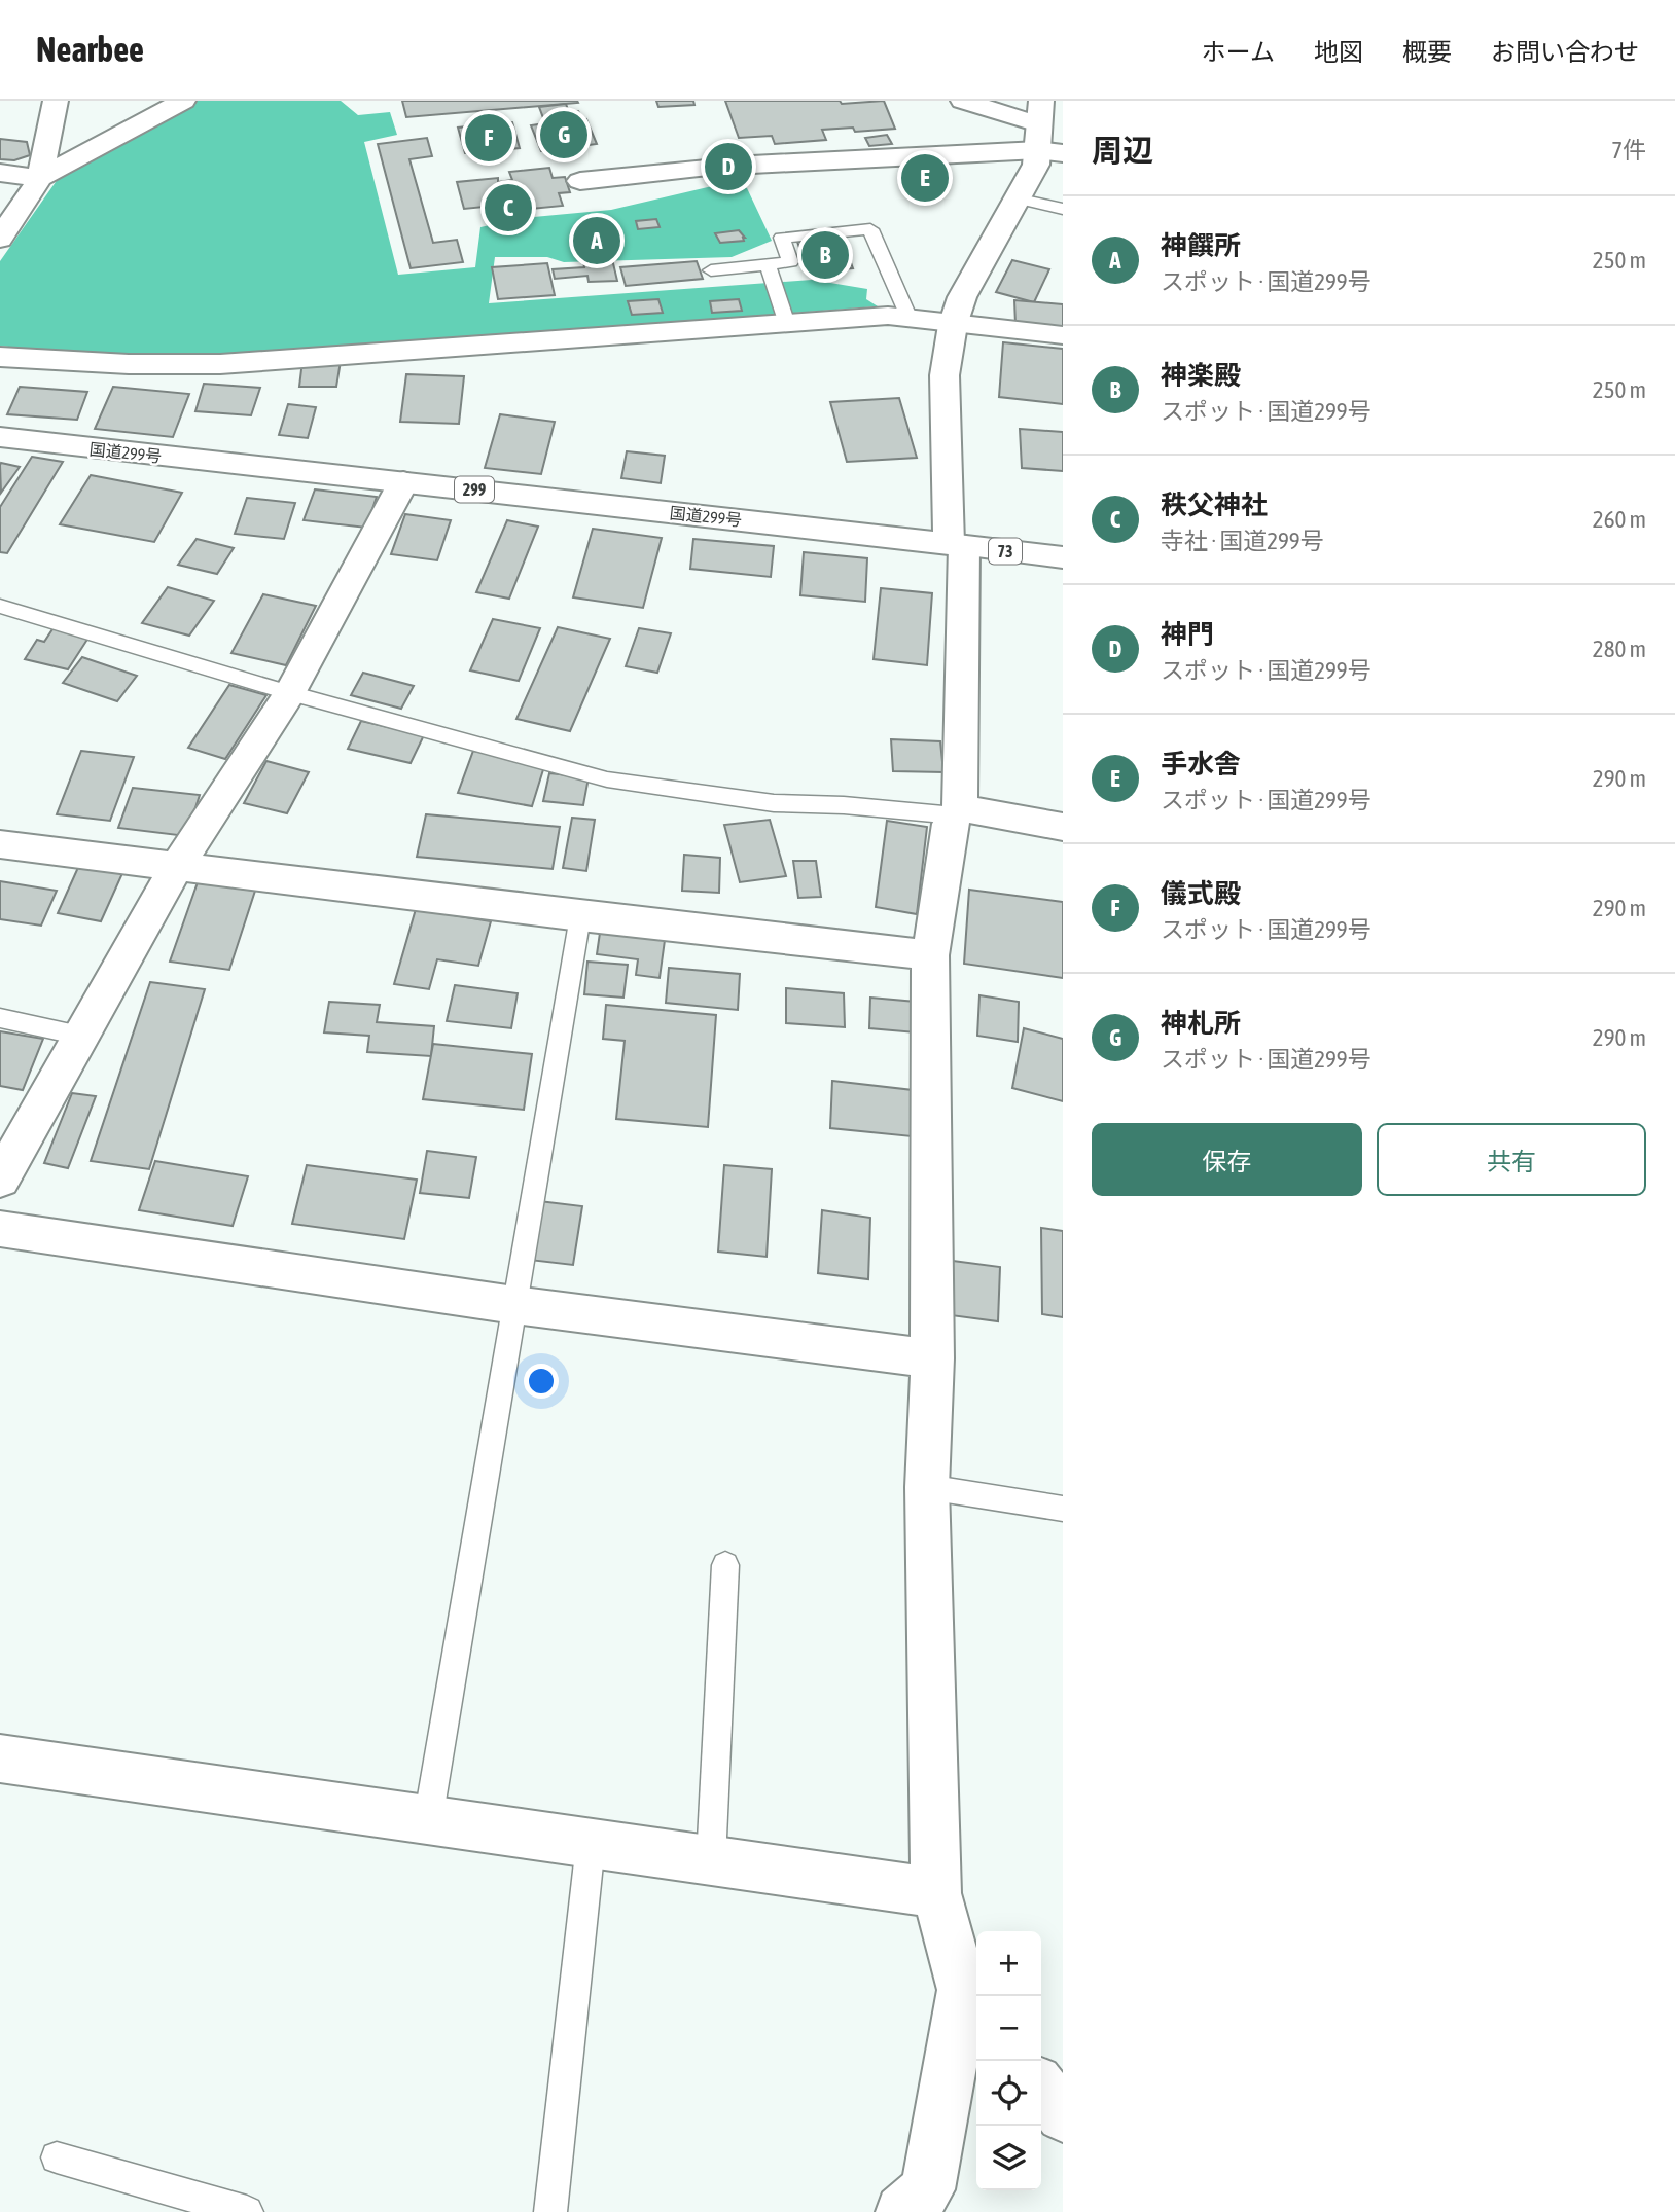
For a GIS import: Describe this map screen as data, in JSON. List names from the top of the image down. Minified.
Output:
{"streets":{"main road":["国道299号","299","73"]},"crossings":[["国道299号","73"]],"page":{"header":"Nearbee","nav":["ホーム","地図","概要","お問い合わせ"],"heading":["周辺","7件"],"pins":["G","F","D","E","C","A","B"],"list":[{"mark":"A","name":"神饌所","note":"スポット · 国道299号","value":"250 m"},{"mark":"B","name":"神楽殿","note":"スポット · 国道299号","value":"250 m"},{"mark":"C","name":"秩父神社","note":"寺社 · 国道299号","value":"260 m"},{"mark":"D","name":"神門","note":"スポット · 国道299号","value":"280 m"},{"mark":"E","name":"手水舎","note":"スポット · 国道299号","value":"290 m"},{"mark":"F","name":"儀式殿","note":"スポット · 国道299号","value":"290 m"},{"mark":"G","name":"神札所","note":"スポット · 国道299号","value":"290 m"}],"buttons":["保存","共有"],"map_buttons":["+","−"]}}
